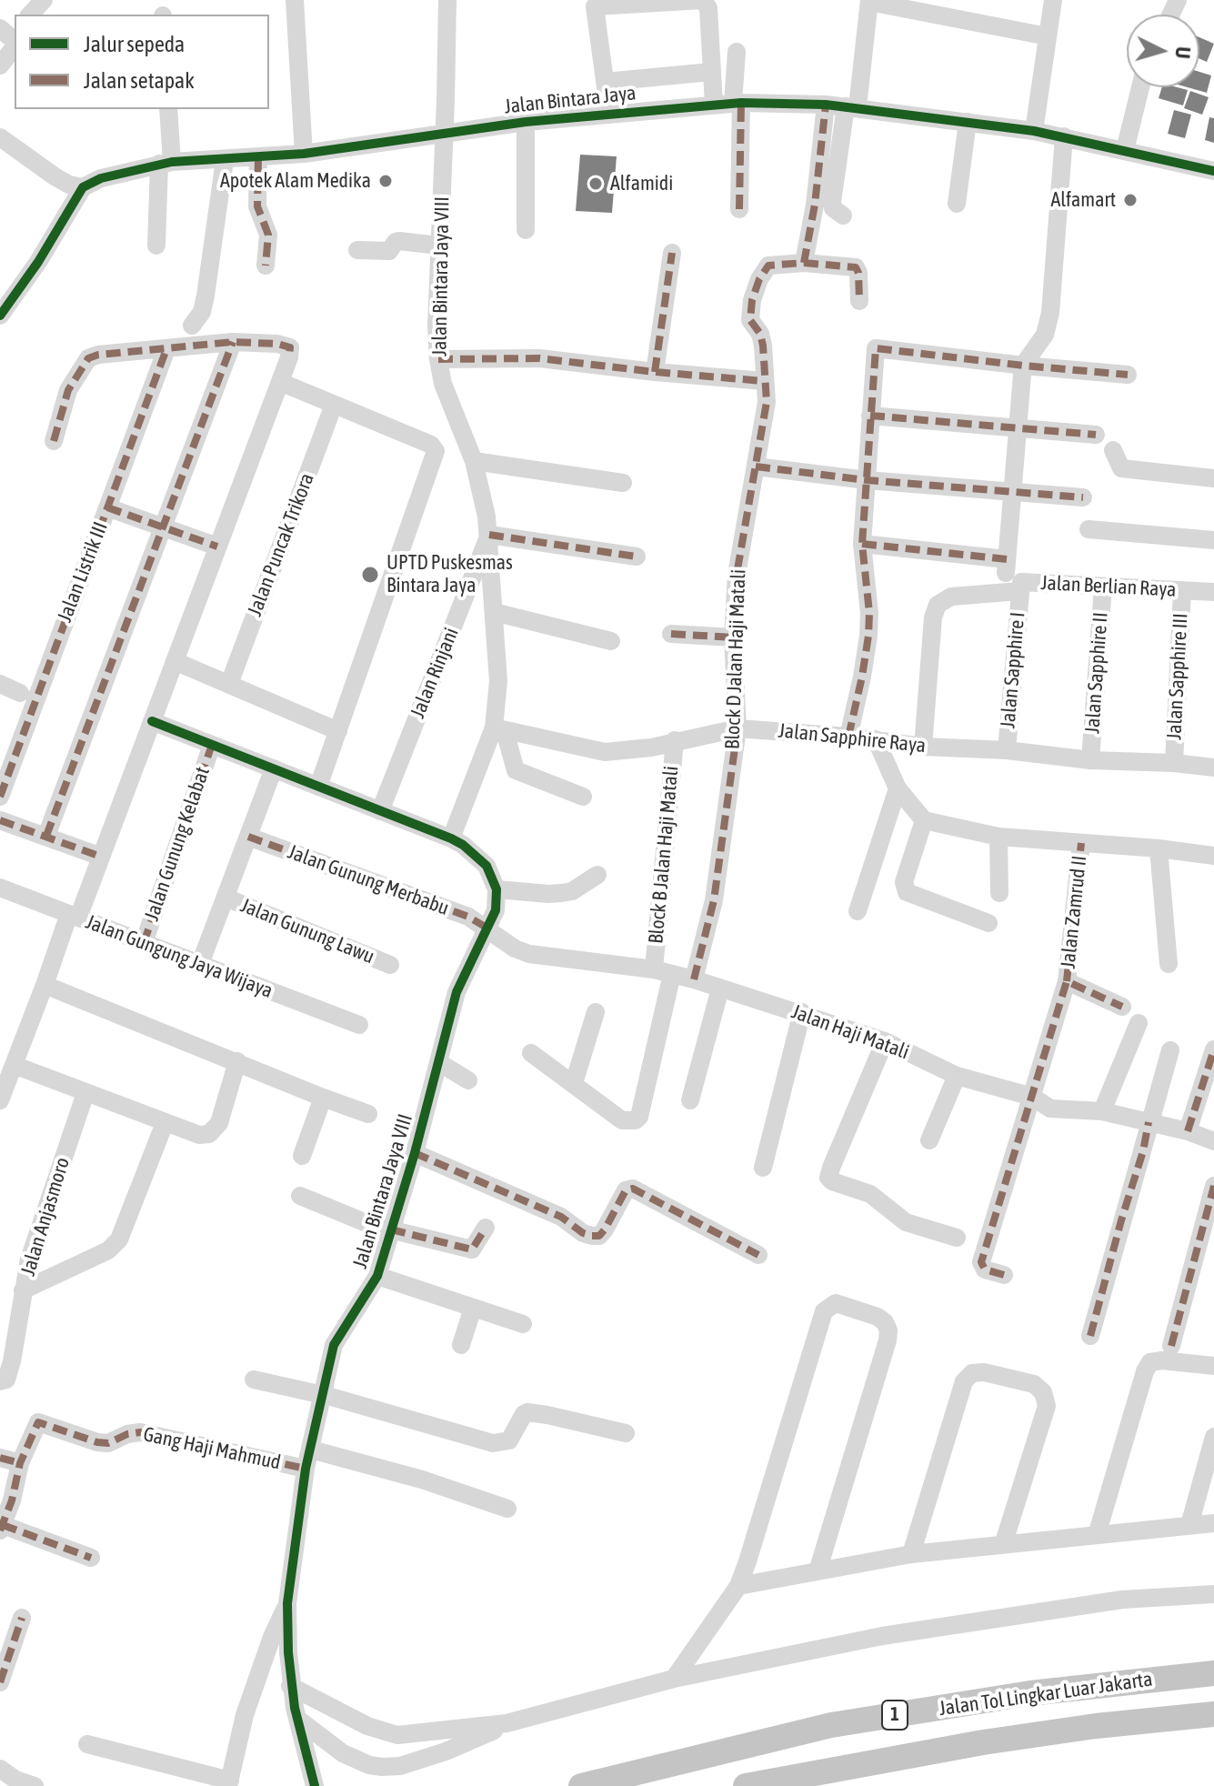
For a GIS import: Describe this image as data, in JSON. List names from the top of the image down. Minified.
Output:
{"streets":{"highway":["Jalan Tol Lingkar Luar Jakarta","1"],"street":["Jalan Bintara Jaya","Jalan Bintara Jaya VIII","Jalan Puncak Trikora","Jalan Listrik III","Jalan Berlian Raya","Block D Jalan Haji Matali","Jalan Sapphire I","Jalan Rinjani","Jalan Sapphire II","Jalan Sapphire III","Jalan Sapphire Raya","Jalan Gunung Kelabat","Block B Jalan Haji Matali","Jalan Gunung Merbabu","Jalan Zamrud II","Jalan Gunung Lawu","Jalan Gungung Jaya Wijaya","Jalan Haji Matali","Jalan Anjasmoro","Gang Haji Mahmud"]},"crossings":[["Jalan Bintara Jaya","Jalan Bintara Jaya VIII"],["Jalan Bintara Jaya VIII","Jalan Rinjani"],["Jalan Bintara Jaya VIII","Jalan Sapphire Raya"],["Jalan Bintara Jaya VIII","Jalan Gunung Merbabu"],["Jalan Bintara Jaya VIII","Jalan Haji Matali"],["Jalan Bintara Jaya VIII","Gang Haji Mahmud"],["Jalan Berlian Raya","Jalan Sapphire I"],["Jalan Berlian Raya","Jalan Sapphire II"],["Jalan Berlian Raya","Jalan Sapphire III"],["Jalan Berlian Raya","Jalan Sapphire Raya"],["Block D Jalan Haji Matali","Jalan Sapphire Raya"],["Block D Jalan Haji Matali","Jalan Haji Matali"],["Jalan Sapphire I","Jalan Sapphire Raya"],["Jalan Sapphire II","Jalan Sapphire Raya"],["Jalan Sapphire III","Jalan Sapphire Raya"],["Jalan Sapphire Raya","Block B Jalan Haji Matali"],["Jalan Gunung Kelabat","Jalan Gungung Jaya Wijaya"],["Block B Jalan Haji Matali","Jalan Haji Matali"],["Jalan Gunung Merbabu","Jalan Haji Matali"],["Jalan Zamrud II","Jalan Haji Matali"]],"places":["Apotek Alam Medika","Alfamidi","Alfamart","UPTD Puskesmas Bintara Jaya"],"legend":["Jalur sepeda","Jalan setapak"],"north":"right"}
